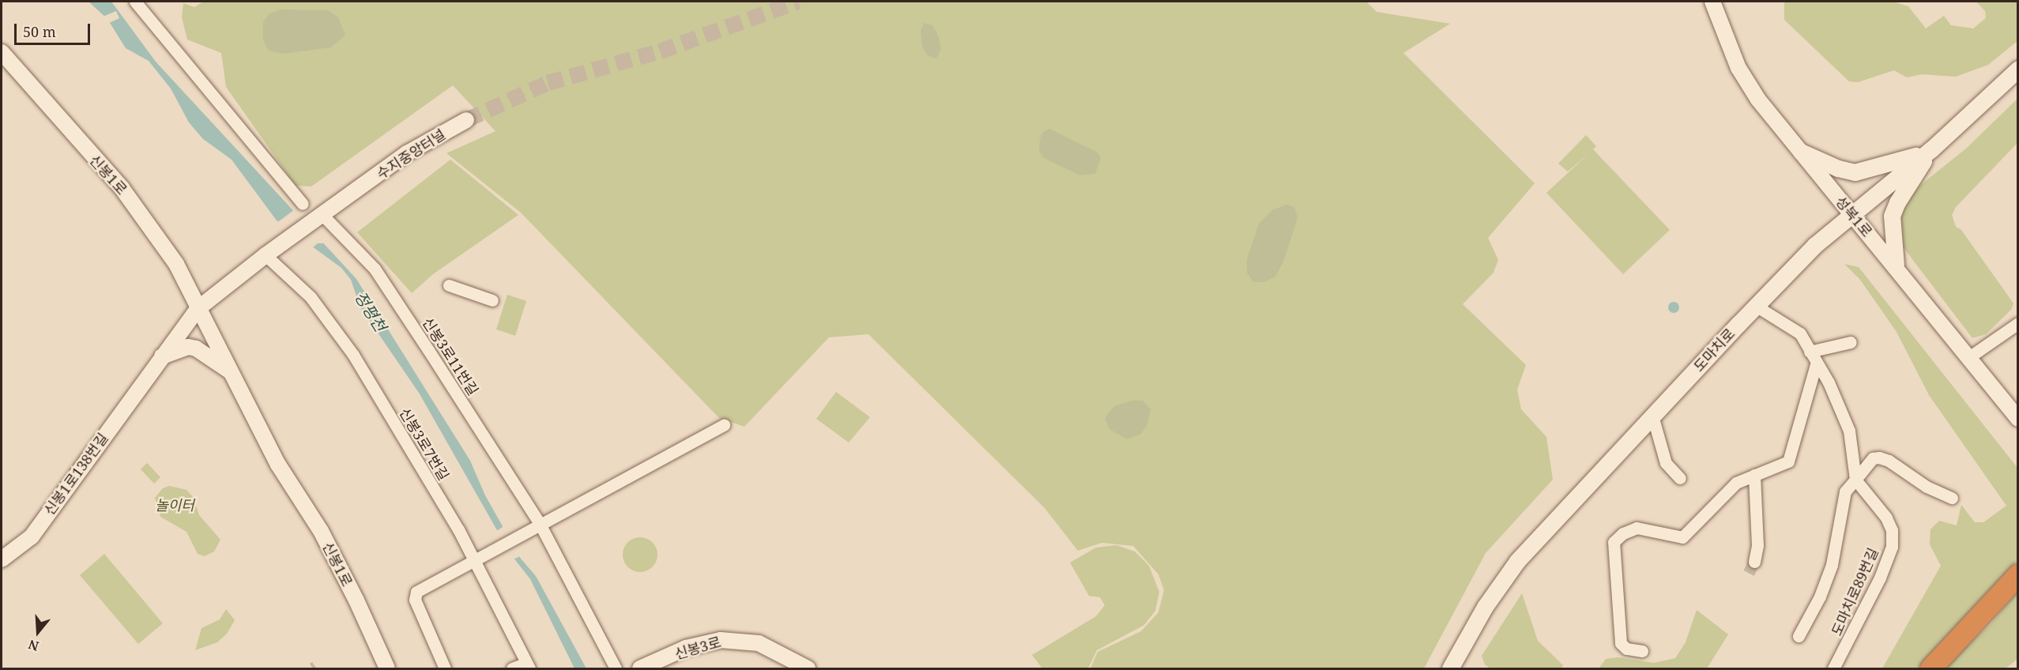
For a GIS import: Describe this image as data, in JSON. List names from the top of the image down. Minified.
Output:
{"streets":{"main road":["도마치로"],"street":["수지중앙터널","신봉1로","성복1로","신봉3로11번길","신봉3로7번길","신봉1로138번길","도마치로89번길","신봉3로"]},"crossings":[["수지중앙터널","신봉3로11번길"],["신봉1로","신봉1로138번길"],["성복1로","도마치로"]],"water":["정평천"],"parks":["놀이터"],"scale_bar":"50 m","north":"bottom"}
